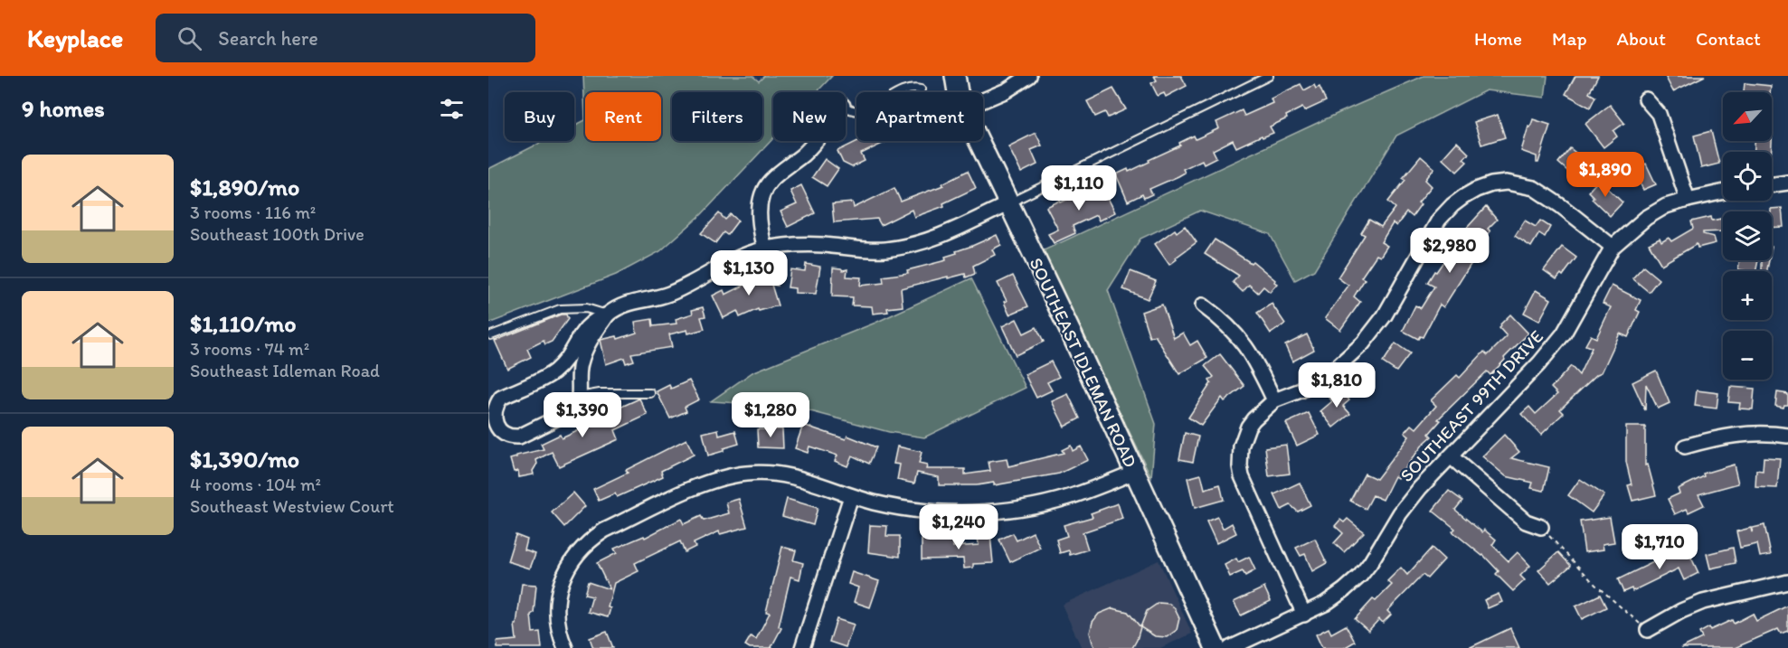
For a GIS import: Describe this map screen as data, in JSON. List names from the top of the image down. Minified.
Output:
{"streets":{"main road":["SOUTHEAST IDLEMAN ROAD"],"street":["SOUTHEAST 99TH DRIVE"]},"north":"bottom left","page":{"header":"Keyplace","search":"Search here","nav":["Home","Map","About","Contact"],"heading":"9 homes","map_buttons":["+","−"],"chip":["Buy","Rent","Filters","New","Apartment"],"list":[{"name":"$1,890/mo","note":"3 rooms · 116 m² · Southeast 100th Drive"},{"name":"$1,110/mo","note":"3 rooms · 74 m² · Southeast Idleman Road"},{"name":"$1,390/mo","note":"4 rooms · 104 m² · Southeast Westview Court"}],"price":["$1,890","$1,110","$2,980","$1,130","$1,810","$1,390","$1,280","$1,240","$1,710"]}}
